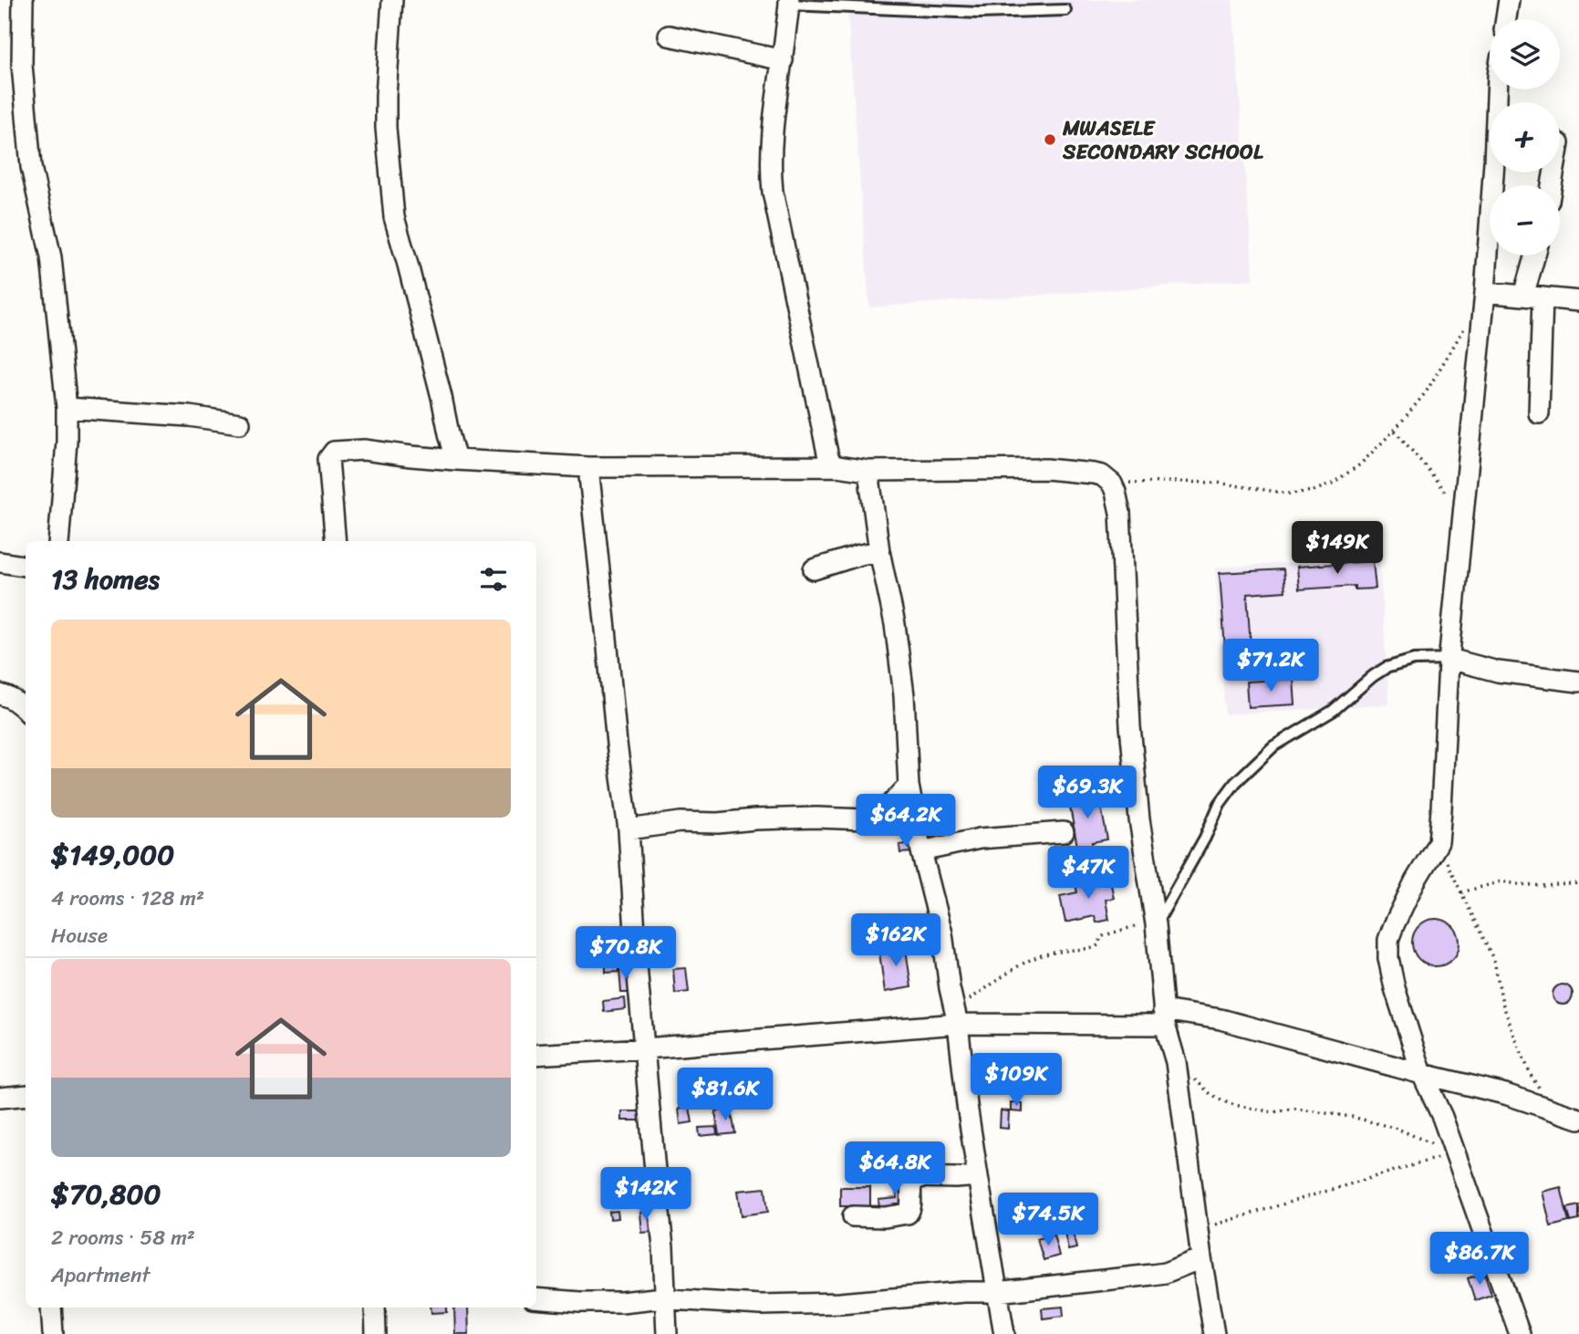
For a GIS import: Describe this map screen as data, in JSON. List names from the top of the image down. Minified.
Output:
{"places":["MWASELE SECONDARY SCHOOL"],"page":{"map_buttons":["+","−"],"price":["$149K","$71.2K","$69.3K","$64.2K","$47K","$162K","$70.8K","$109K","$81.6K","$64.8K","$142K","$74.5K","$86.7K"],"heading":"13 homes","list":[{"name":"$149,000","note":"4 rooms · 128 m² · House"},{"name":"$70,800","note":"2 rooms · 58 m² · Apartment"}]}}
